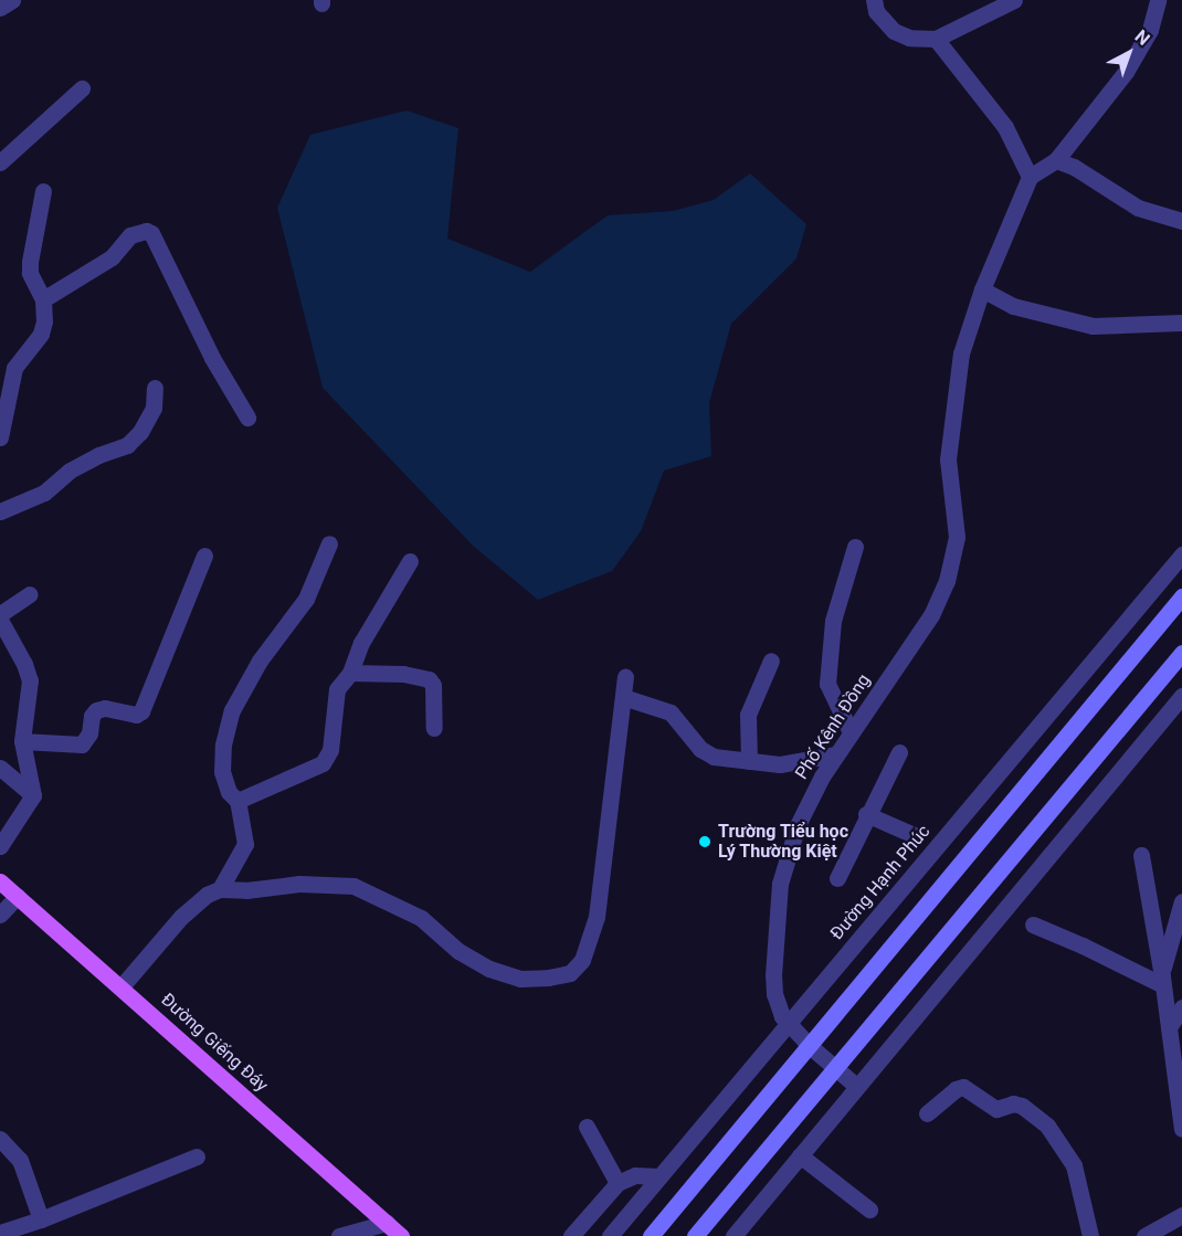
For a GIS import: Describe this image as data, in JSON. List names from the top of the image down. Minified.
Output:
{"streets":{"main road":["Đường Giếng Đáy"],"street":["Phố Kênh Đồng","Đường Hạnh Phúc"]},"crossings":[["Phố Kênh Đồng","Đường Hạnh Phúc"]],"places":["Trường Tiểu học Lý Thường Kiệt"],"north":"top right"}
